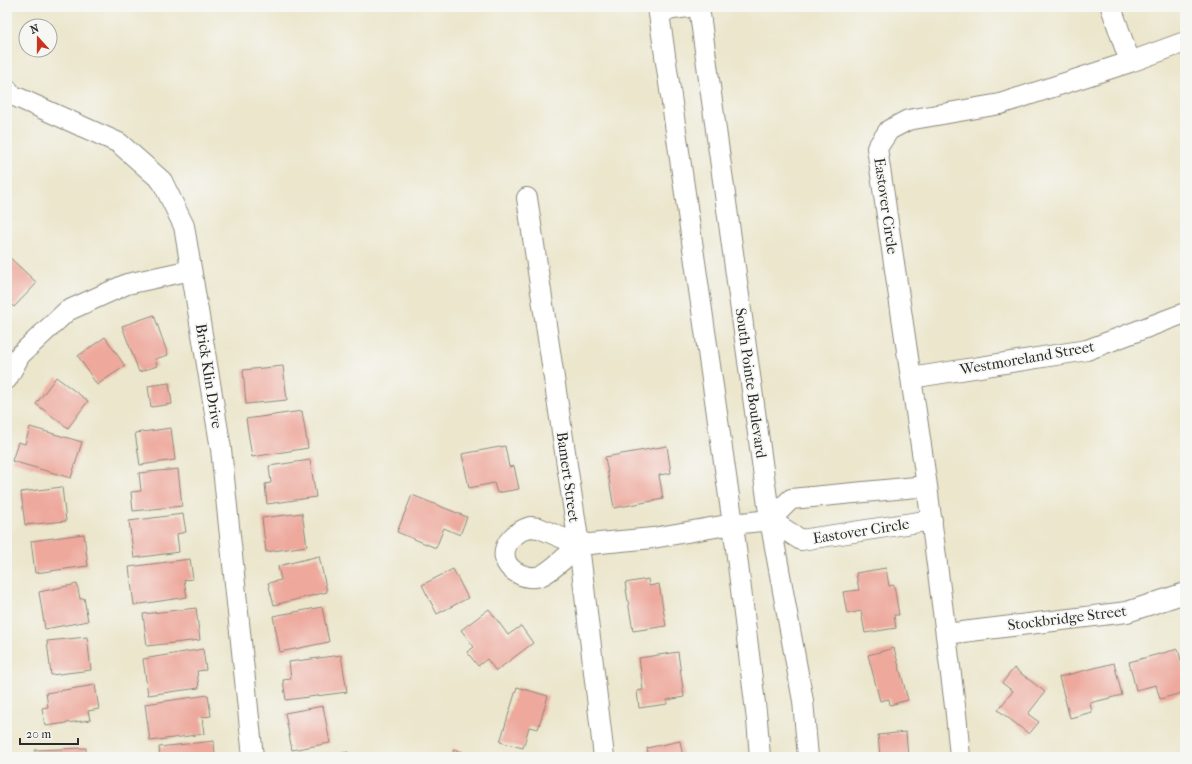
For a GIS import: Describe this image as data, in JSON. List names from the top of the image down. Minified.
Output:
{"streets":{"street":["Eastover Circle","Westmoreland Street","Brick Klin Drive","South Pointe Boulevard","Bamert Street","Stockbridge Street"]},"crossings":[["Eastover Circle","Westmoreland Street"],["Eastover Circle","South Pointe Boulevard"],["Eastover Circle","Stockbridge Street"]],"scale_bar":"20 m","north":"top"}
